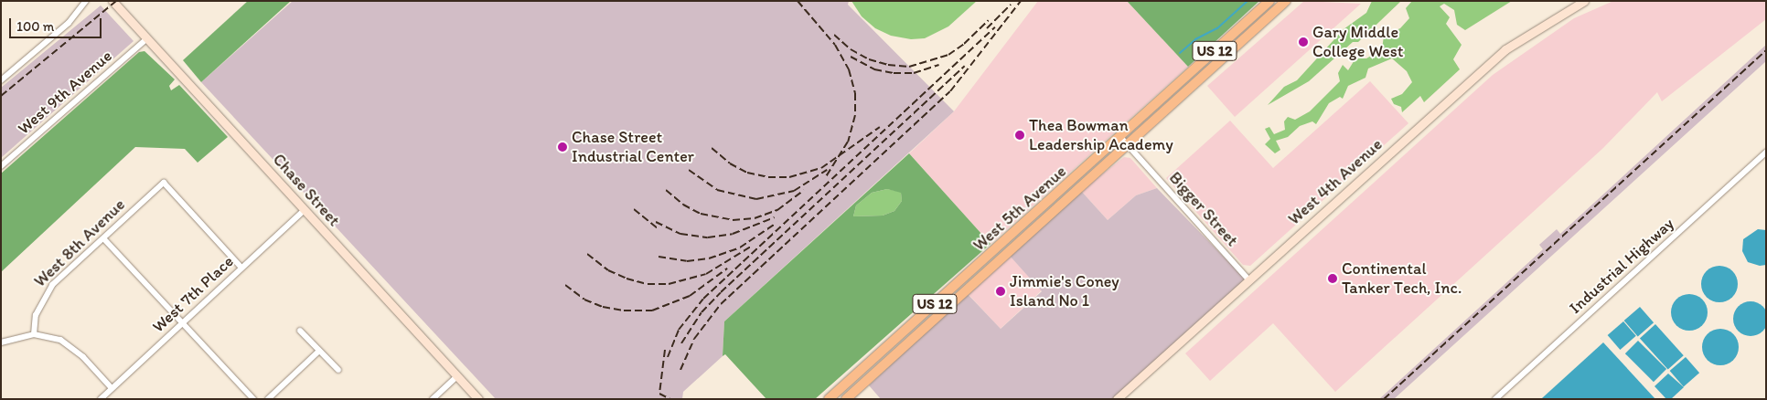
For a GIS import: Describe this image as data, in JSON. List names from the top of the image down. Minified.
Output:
{"streets":{"main road":["US 12","West 4th Avenue","Chase Street","West 5th Avenue"],"street":["West 9th Avenue","Bigger Street","West 8th Avenue","Industrial Highway","West 7th Place"]},"crossings":[["West 9th Avenue","Chase Street"],["West 4th Avenue","Bigger Street"],["Chase Street","West 7th Place"],["West 5th Avenue","Bigger Street"],["West 8th Avenue","West 7th Place"]],"places":["Gary Middle College West","Thea Bowman Leadership Academy","Chase Street Industrial Center","Continental Tanker Tech, Inc.","Jimmie's Coney Island No 1"],"scale_bar":"100 m"}
